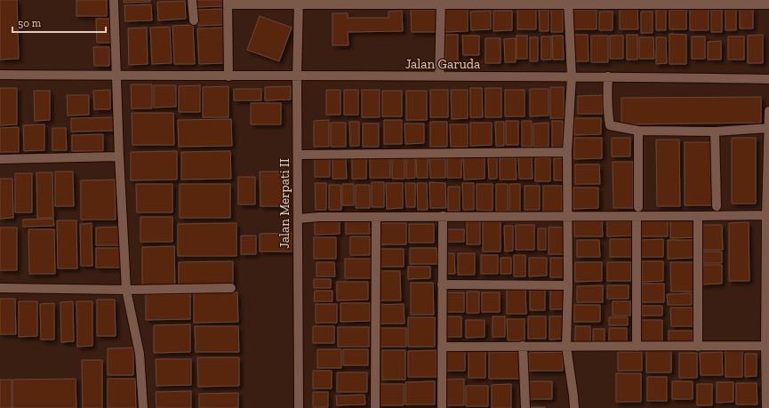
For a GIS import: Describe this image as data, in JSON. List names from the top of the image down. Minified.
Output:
{"streets":{"street":["Jalan Garuda","Jalan Merpati II"]},"crossings":[["Jalan Garuda","Jalan Merpati II"]],"scale_bar":"50 m"}
